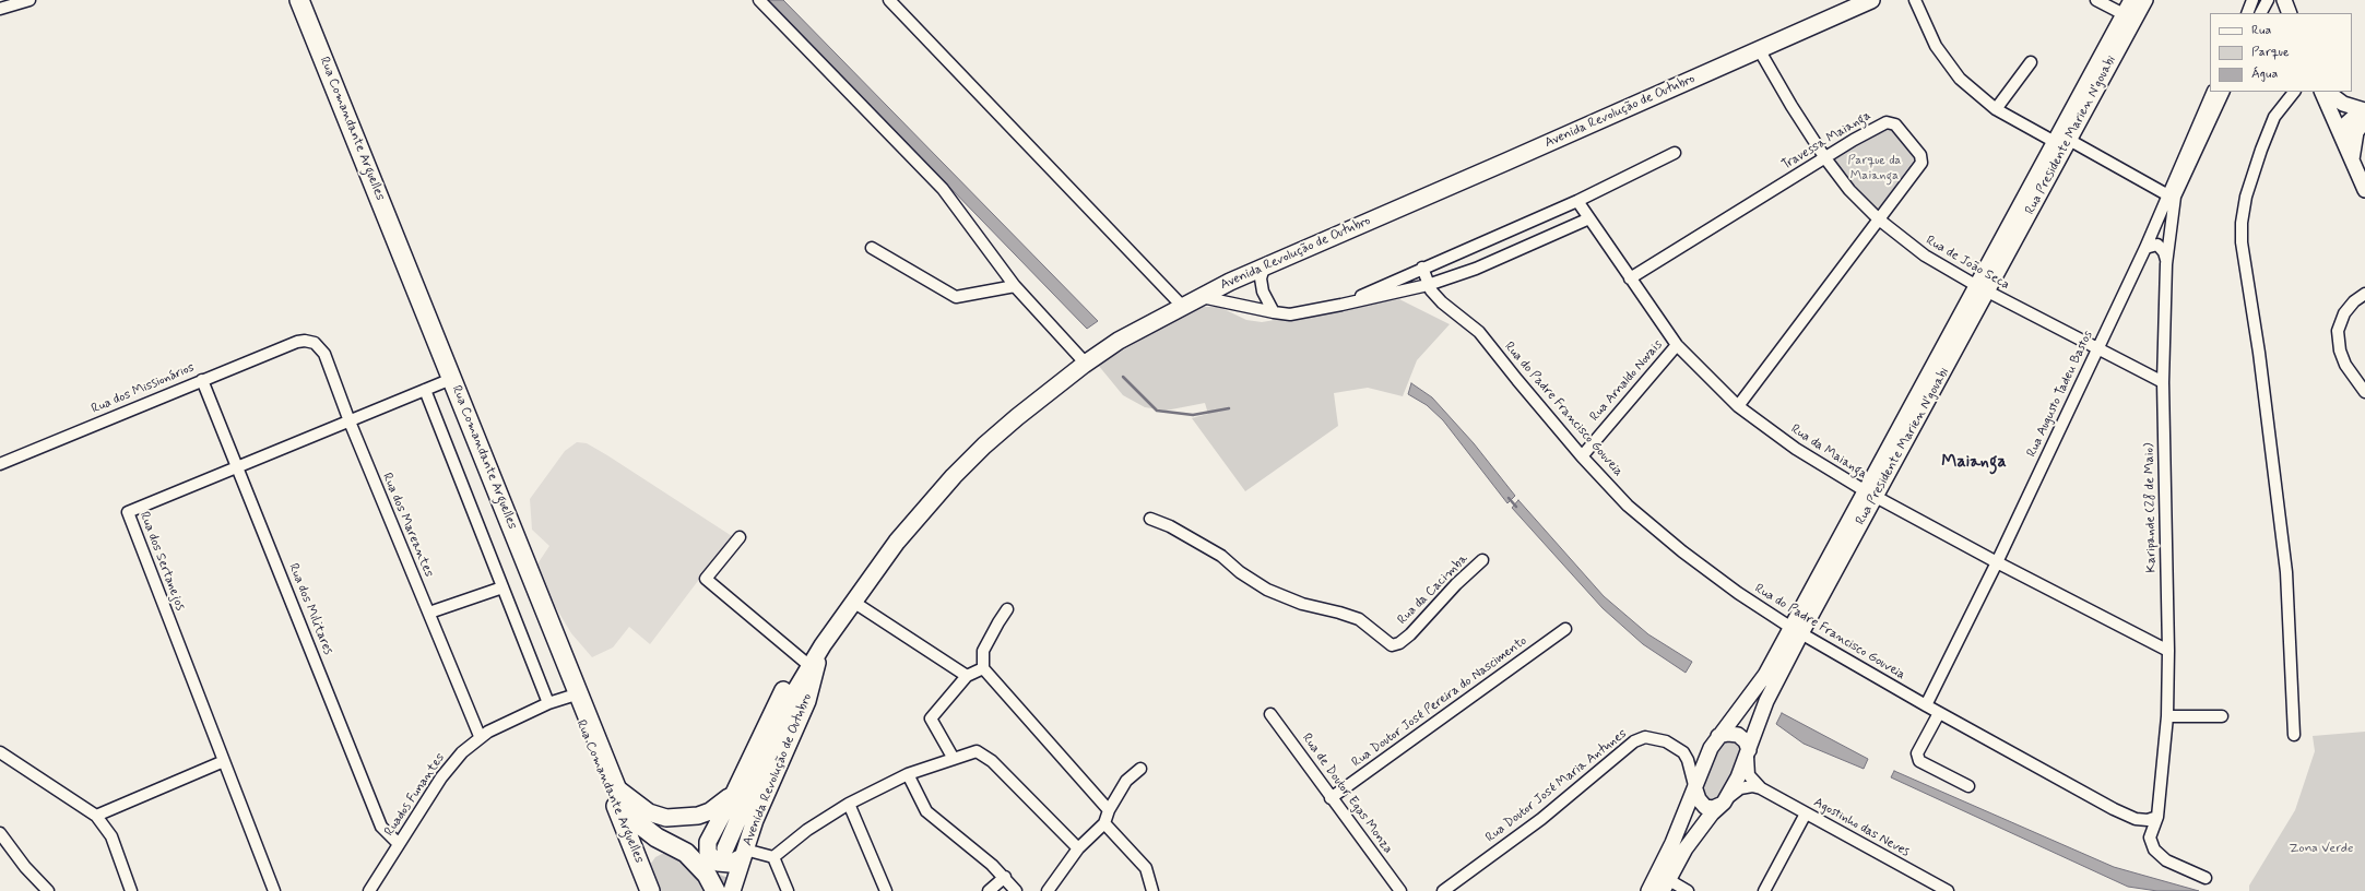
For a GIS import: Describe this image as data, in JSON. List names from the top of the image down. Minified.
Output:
{"streets":{"main road":["Avenida Revolução de Outubro","Rua Comandante Arguelles"],"street":["Rua Presidente Marien N'gouabi","Travessa Maianga","Rua de João Seca","Rua Arnaldo Novais","Rua dos Missionários","Rua Augusto Tadeu Bastos","Rua do Padre Francisco Gouveia","Rua da Maianga","Karipande (28 de Maio)","Rua dos Mareantes","Rua dos Sertanejos","Rua da Cacimba","Rua dos Militares","Rua Doutor José Pereira do Nascimento","Rua Doutor José Maria Antunes","Rua de Doutor Egas Monza","Ruados Funantes","Agostinho das Neves"]},"crossings":[["Avenida Revolução de Outubro","Rua Comandante Arguelles"],["Avenida Revolução de Outubro","Rua de João Seca"],["Rua Comandante Arguelles","Rua dos Sertanejos"],["Rua Comandante Arguelles","Ruados Funantes"],["Rua Presidente Marien N'gouabi","Rua de João Seca"],["Rua Presidente Marien N'gouabi","Rua do Padre Francisco Gouveia"],["Rua Presidente Marien N'gouabi","Rua da Maianga"],["Rua Presidente Marien N'gouabi","Rua Doutor José Maria Antunes"],["Travessa Maianga","Rua de João Seca"],["Travessa Maianga","Rua da Maianga"],["Rua de João Seca","Rua Augusto Tadeu Bastos"],["Rua de João Seca","Karipande (28 de Maio)"],["Rua Arnaldo Novais","Rua do Padre Francisco Gouveia"],["Rua Arnaldo Novais","Rua da Maianga"],["Rua dos Missionários","Rua dos Mareantes"],["Rua dos Missionários","Rua dos Militares"],["Rua Augusto Tadeu Bastos","Rua do Padre Francisco Gouveia"],["Rua Augusto Tadeu Bastos","Rua da Maianga"],["Rua Augusto Tadeu Bastos","Karipande (28 de Maio)"],["Rua do Padre Francisco Gouveia","Karipande (28 de Maio)"],["Rua da Maianga","Karipande (28 de Maio)"],["Rua dos Mareantes","Rua dos Sertanejos"],["Rua dos Mareantes","Ruados Funantes"],["Rua dos Sertanejos","Rua dos Militares"],["Rua dos Militares","Ruados Funantes"],["Rua Doutor José Pereira do Nascimento","Rua de Doutor Egas Monza"]],"districts":["Maianga"],"parks":["Parque da Maianga","Zona Verde"],"legend":["Rua","Parque","Água"]}
